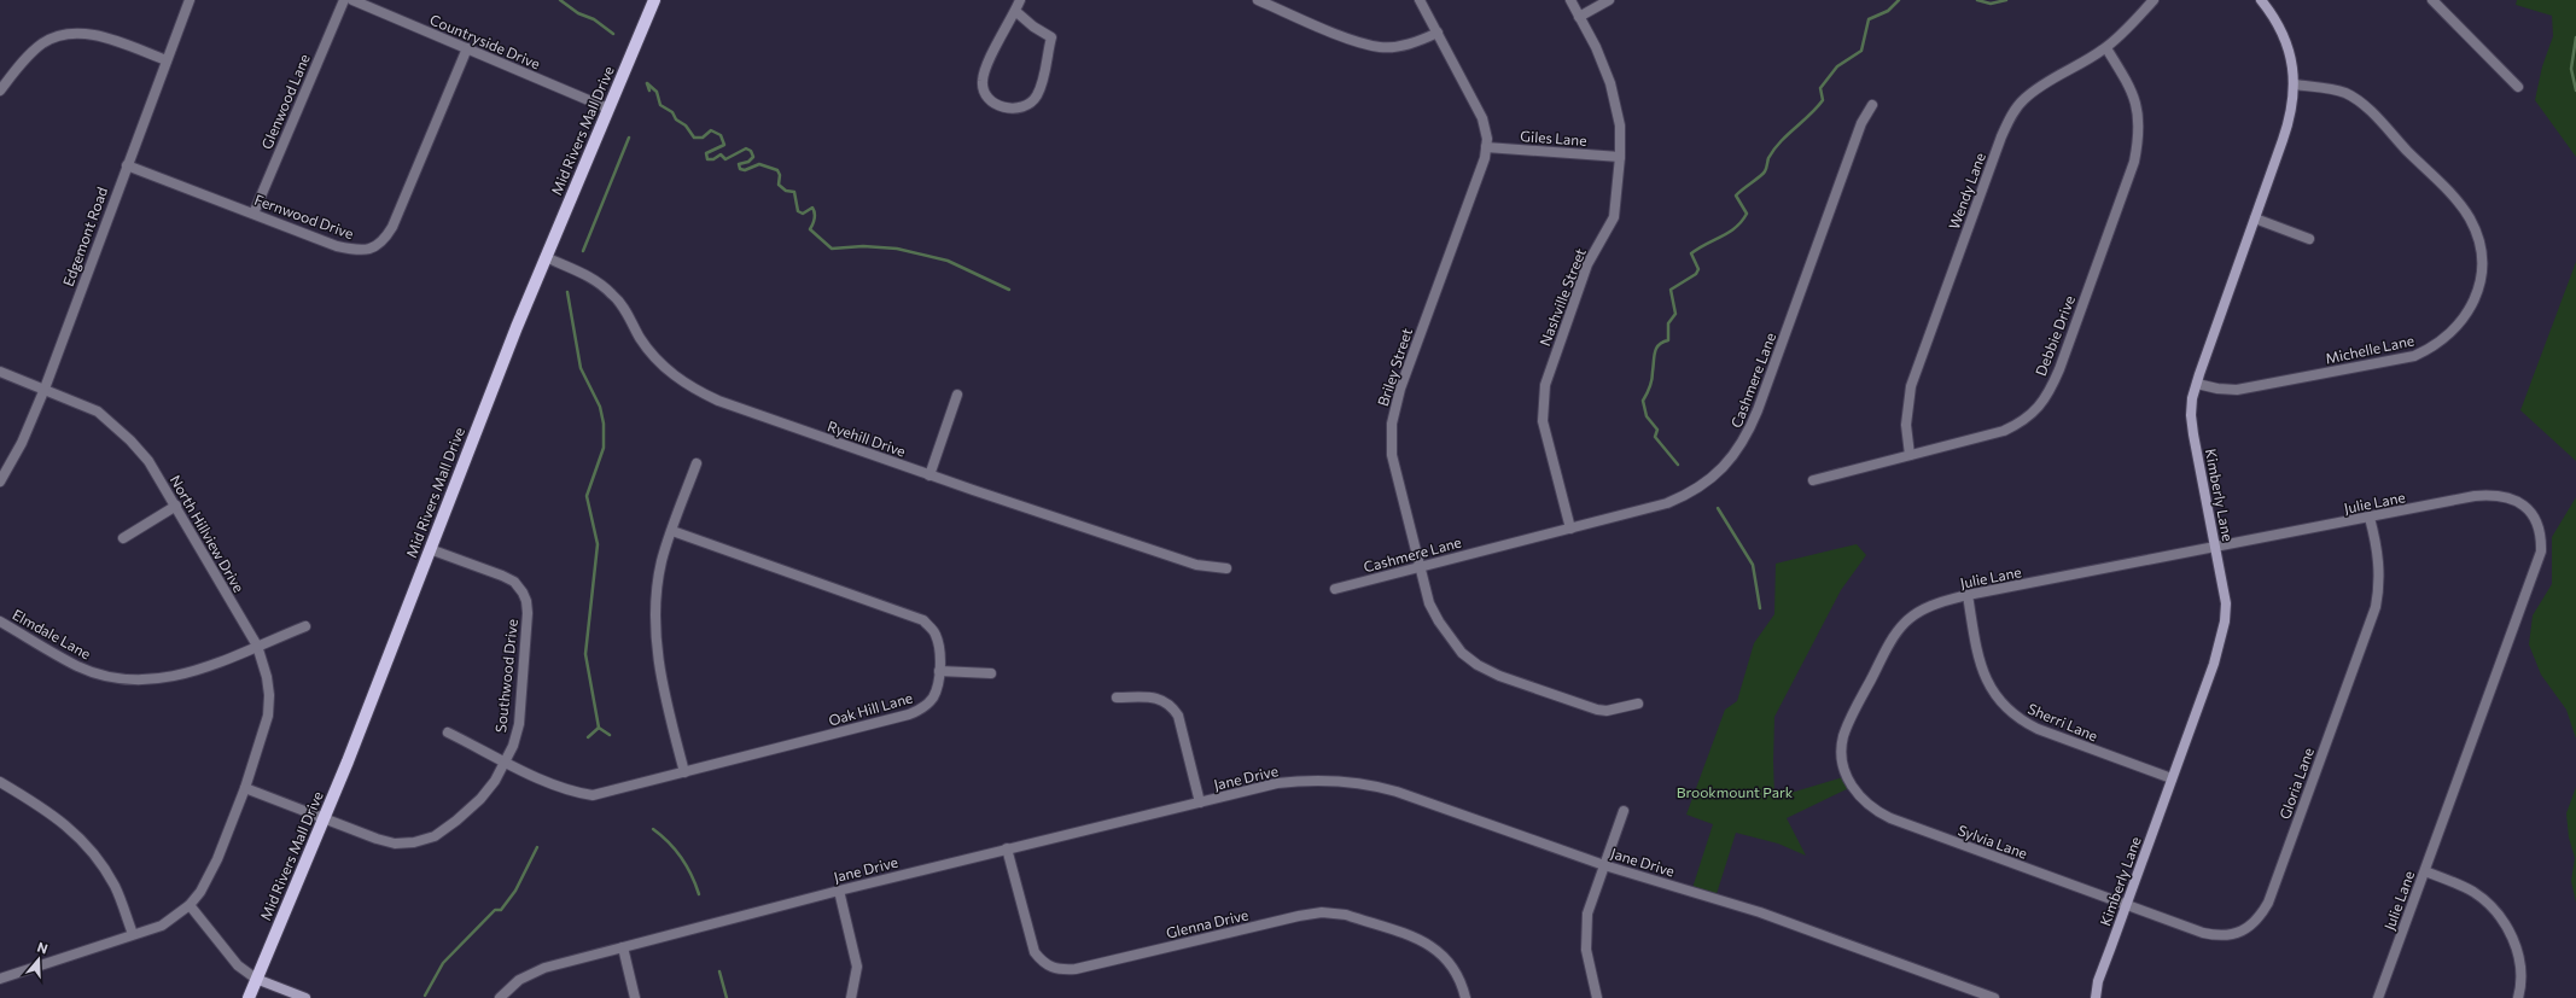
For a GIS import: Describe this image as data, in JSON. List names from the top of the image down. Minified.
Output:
{"streets":{"main road":["Mid Rivers Mall Drive"],"street":["Countryside Drive","Glenwood Lane","Giles Lane","Wendy Lane","Fernwood Drive","Edgemont Road","Nashville Street","Debbie Drive","Michelle Lane","Briley Street","Cashmere Lane","Ryehill Drive","Kimberly Lane","Julie Lane","North Hillview Drive","Elmdale Lane","Southwood Drive","Oak Hill Lane","Sherri Lane","Jane Drive","Gloria Lane","Sylvia Lane","Glenna Drive"]},"crossings":[["Countryside Drive","Mid Rivers Mall Drive"],["Countryside Drive","Fernwood Drive"],["Glenwood Lane","Fernwood Drive"],["Mid Rivers Mall Drive","Ryehill Drive"],["Mid Rivers Mall Drive","Southwood Drive"],["Giles Lane","Nashville Street"],["Giles Lane","Briley Street"],["Wendy Lane","Debbie Drive"],["Fernwood Drive","Edgemont Road"],["Edgemont Road","North Hillview Drive"],["Nashville Street","Cashmere Lane"],["Michelle Lane","Kimberly Lane"],["Briley Street","Cashmere Lane"],["Kimberly Lane","Julie Lane"],["Kimberly Lane","Sherri Lane"],["Kimberly Lane","Gloria Lane"],["Kimberly Lane","Sylvia Lane"],["Julie Lane","Sherri Lane"],["Julie Lane","Gloria Lane"],["Julie Lane","Sylvia Lane"],["North Hillview Drive","Elmdale Lane"],["North Hillview Drive","Southwood Drive"],["Southwood Drive","Oak Hill Lane"],["Jane Drive","Glenna Drive"],["Gloria Lane","Sylvia Lane"]],"parks":["Brookmount Park"],"north":"top"}
